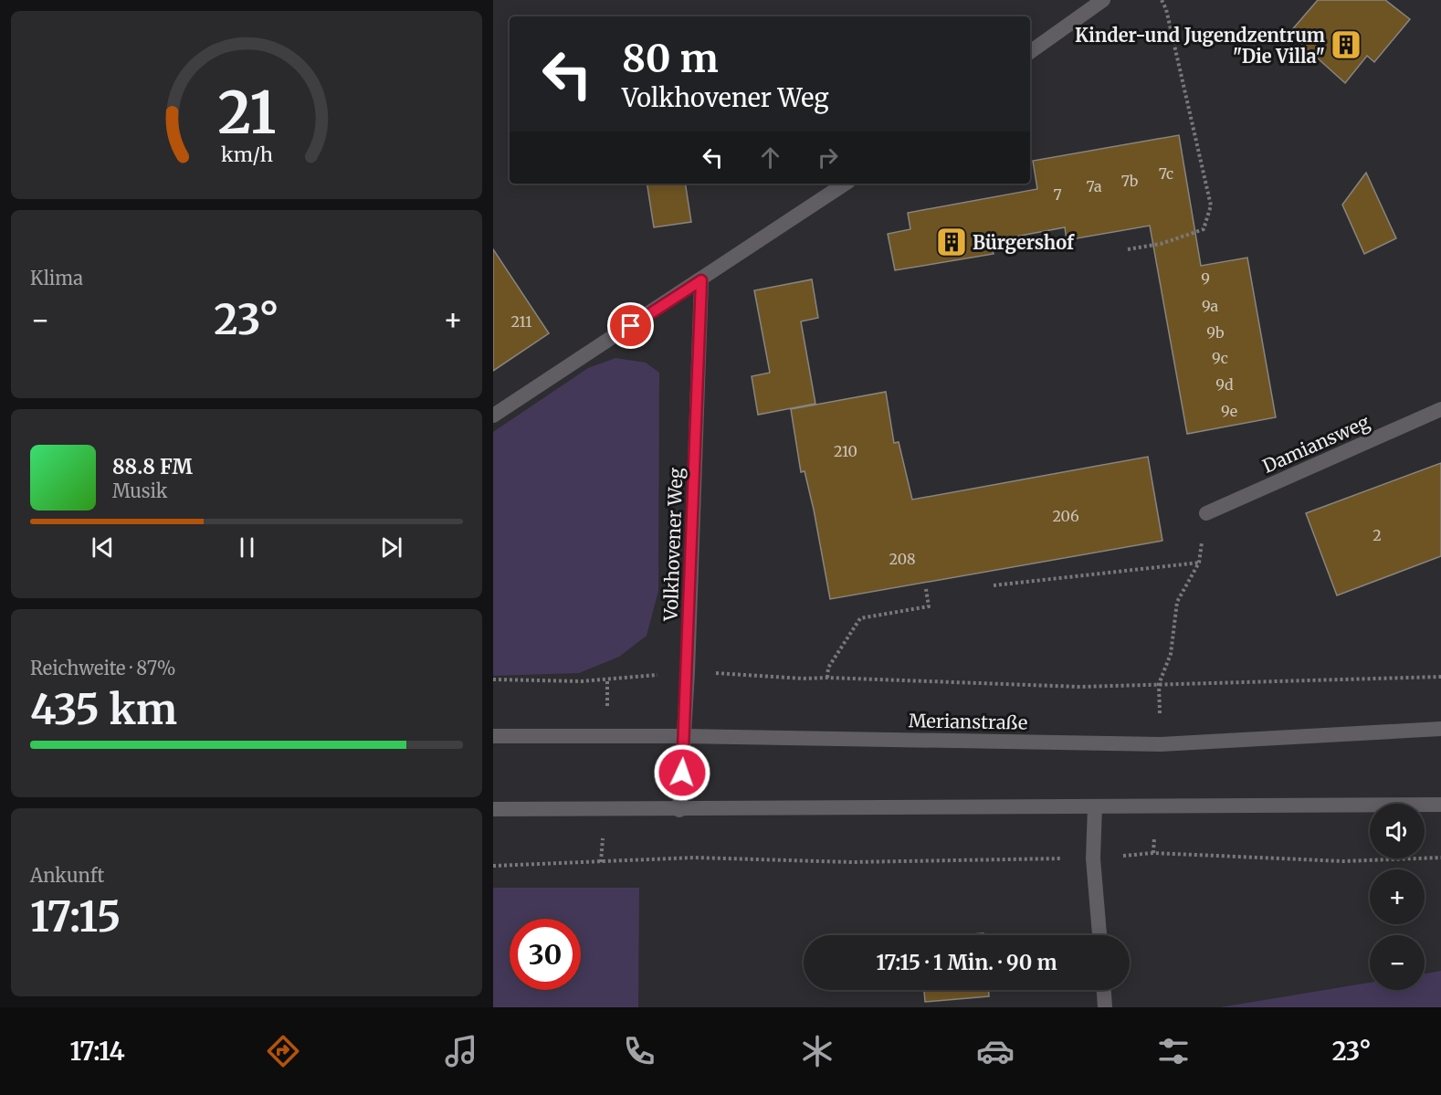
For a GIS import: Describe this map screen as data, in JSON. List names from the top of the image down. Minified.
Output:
{"streets":{"street":["Damiansweg","Volkhovener Weg","Merianstraße"]},"crossings":[["Volkhovener Weg","Merianstraße"]],"places":{"building":["Kinder-und Jugendzentrum \"Die Villa\"","Bürgershof"]},"house_numbers":["7c","7b","7a","7","9","9a","211","9b","9c","9d","9e","210","206","2","208"],"page":{"turn":["80 m","Volkhovener Weg"],"tile":["Klima",["Reichweite · 87%","435 km"],["Ankunft","17:15"]],"heat":["−","23°","+"],"song":["88.8 FM","Musik"],"map_buttons":["+","−"],"limit":"30","trip":"17:15 · 1 Min. · 90 m","tabs":["17:14","23°"],"gauge":["21","km/h"]}}
